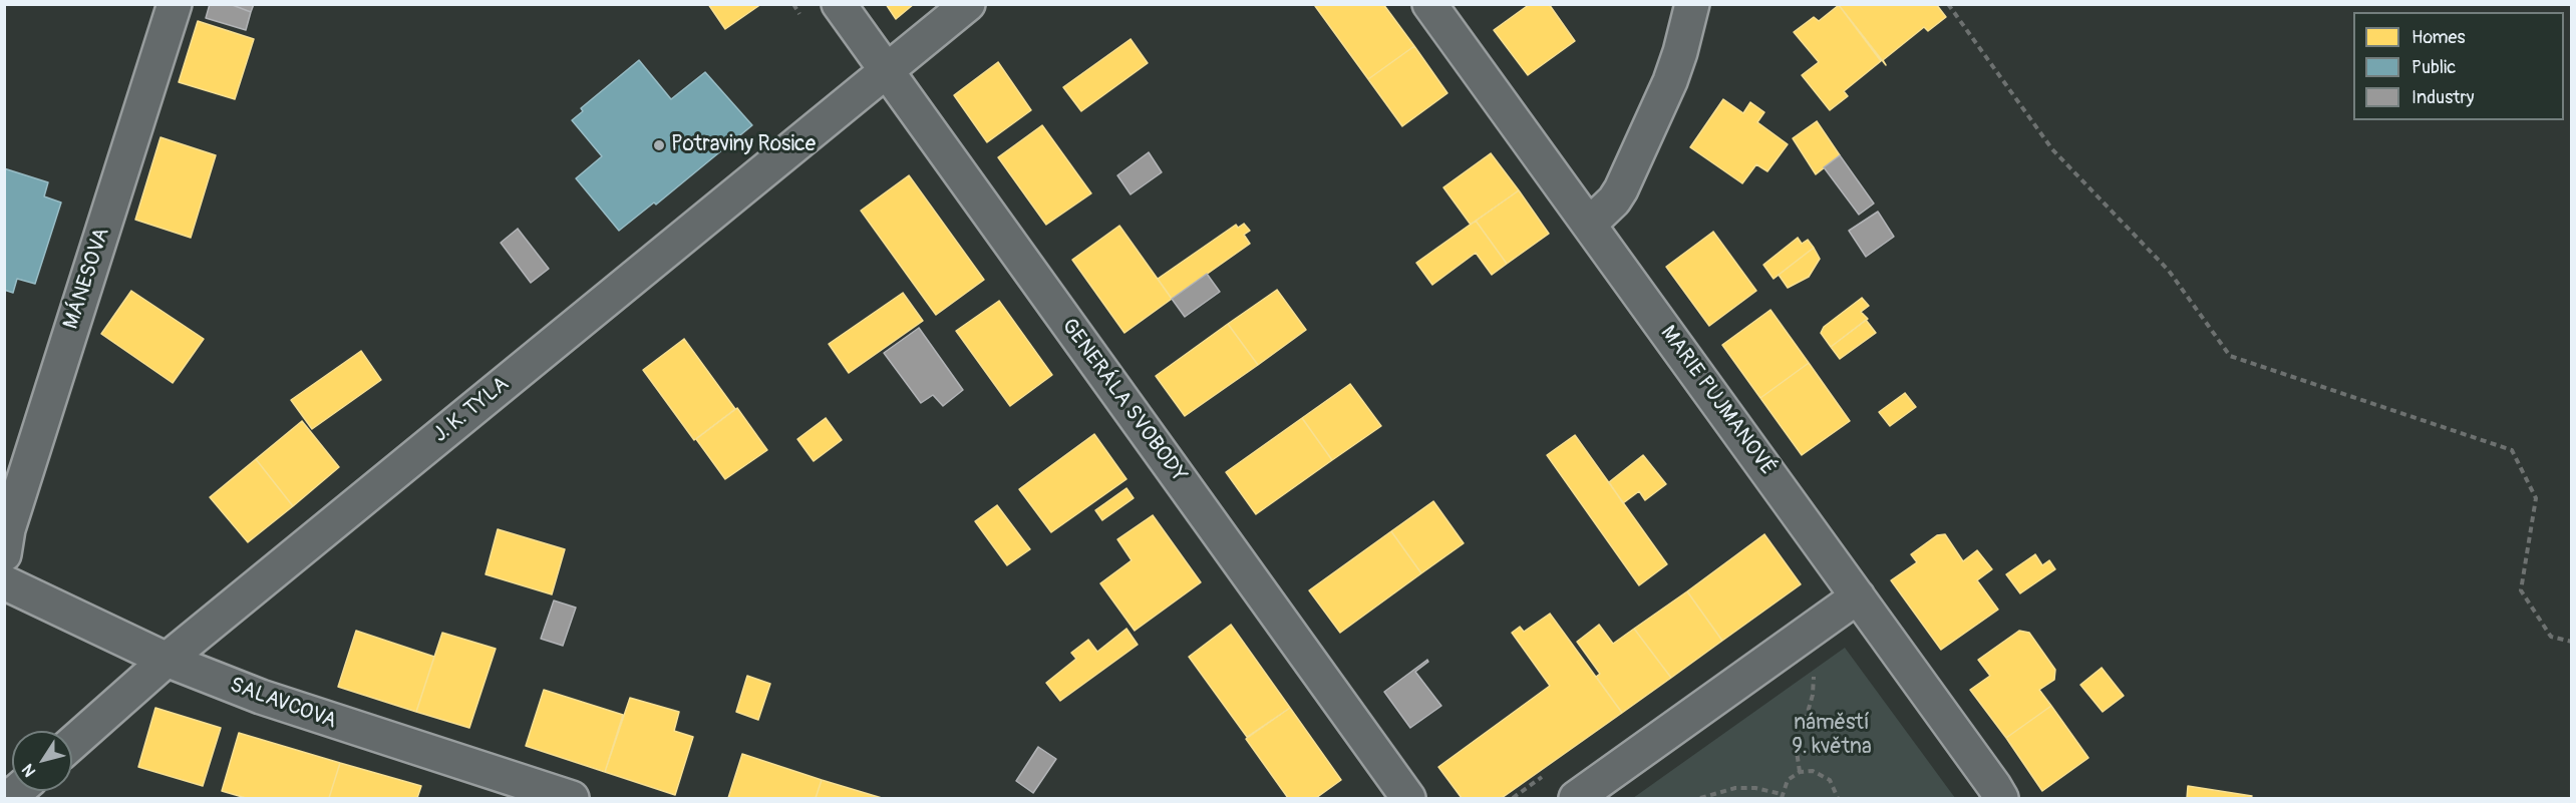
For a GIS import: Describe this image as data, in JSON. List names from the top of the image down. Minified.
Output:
{"streets":{"street":["MÁNESOVA","GENERÁLA SVOBODY","MARIE PUJMANOVÉ","J. K. TYLA","SALAVCOVA"]},"crossings":[["GENERÁLA SVOBODY","J. K. TYLA"],["J. K. TYLA","SALAVCOVA"]],"parks":["náměstí 9. května"],"places":["Potraviny Rosice"],"legend":["Homes","Public","Industry"],"north":"bottom left"}
